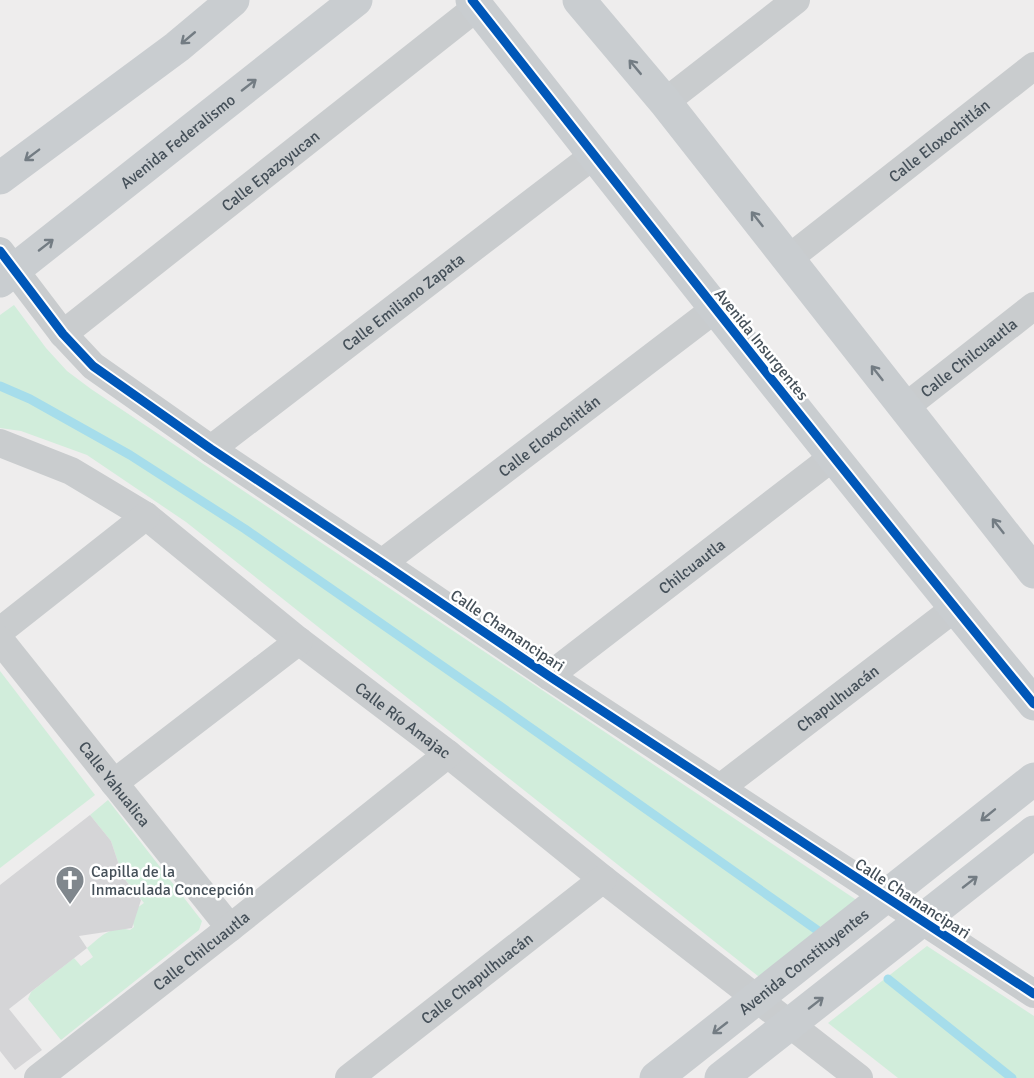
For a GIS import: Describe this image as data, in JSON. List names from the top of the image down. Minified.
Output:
{"streets":{"street":["Calle Eloxochitlán","Avenida Federalismo","Calle Epazoyucan","Calle Emiliano Zapata","Avenida Insurgentes","Calle Chilcuautla","Chilcuautla","Calle Chamancipari","Chapulhuacán","Calle Río Amajac","Calle Yahualica","Avenida Constituyentes","Calle Chapulhuacán"]},"crossings":[["Calle Eloxochitlán","Avenida Insurgentes"],["Calle Eloxochitlán","Calle Chamancipari"],["Avenida Federalismo","Calle Chamancipari"],["Calle Epazoyucan","Avenida Insurgentes"],["Calle Epazoyucan","Calle Chamancipari"],["Calle Emiliano Zapata","Avenida Insurgentes"],["Calle Emiliano Zapata","Calle Chamancipari"],["Avenida Insurgentes","Chilcuautla"],["Avenida Insurgentes","Chapulhuacán"],["Calle Chilcuautla","Calle Río Amajac"],["Calle Chilcuautla","Calle Yahualica"],["Chilcuautla","Calle Chamancipari"],["Calle Chamancipari","Chapulhuacán"],["Calle Chamancipari","Avenida Constituyentes"],["Calle Río Amajac","Avenida Constituyentes"],["Calle Río Amajac","Calle Chapulhuacán"]],"places":{"church":["Capilla de la Inmaculada Concepción"]}}
